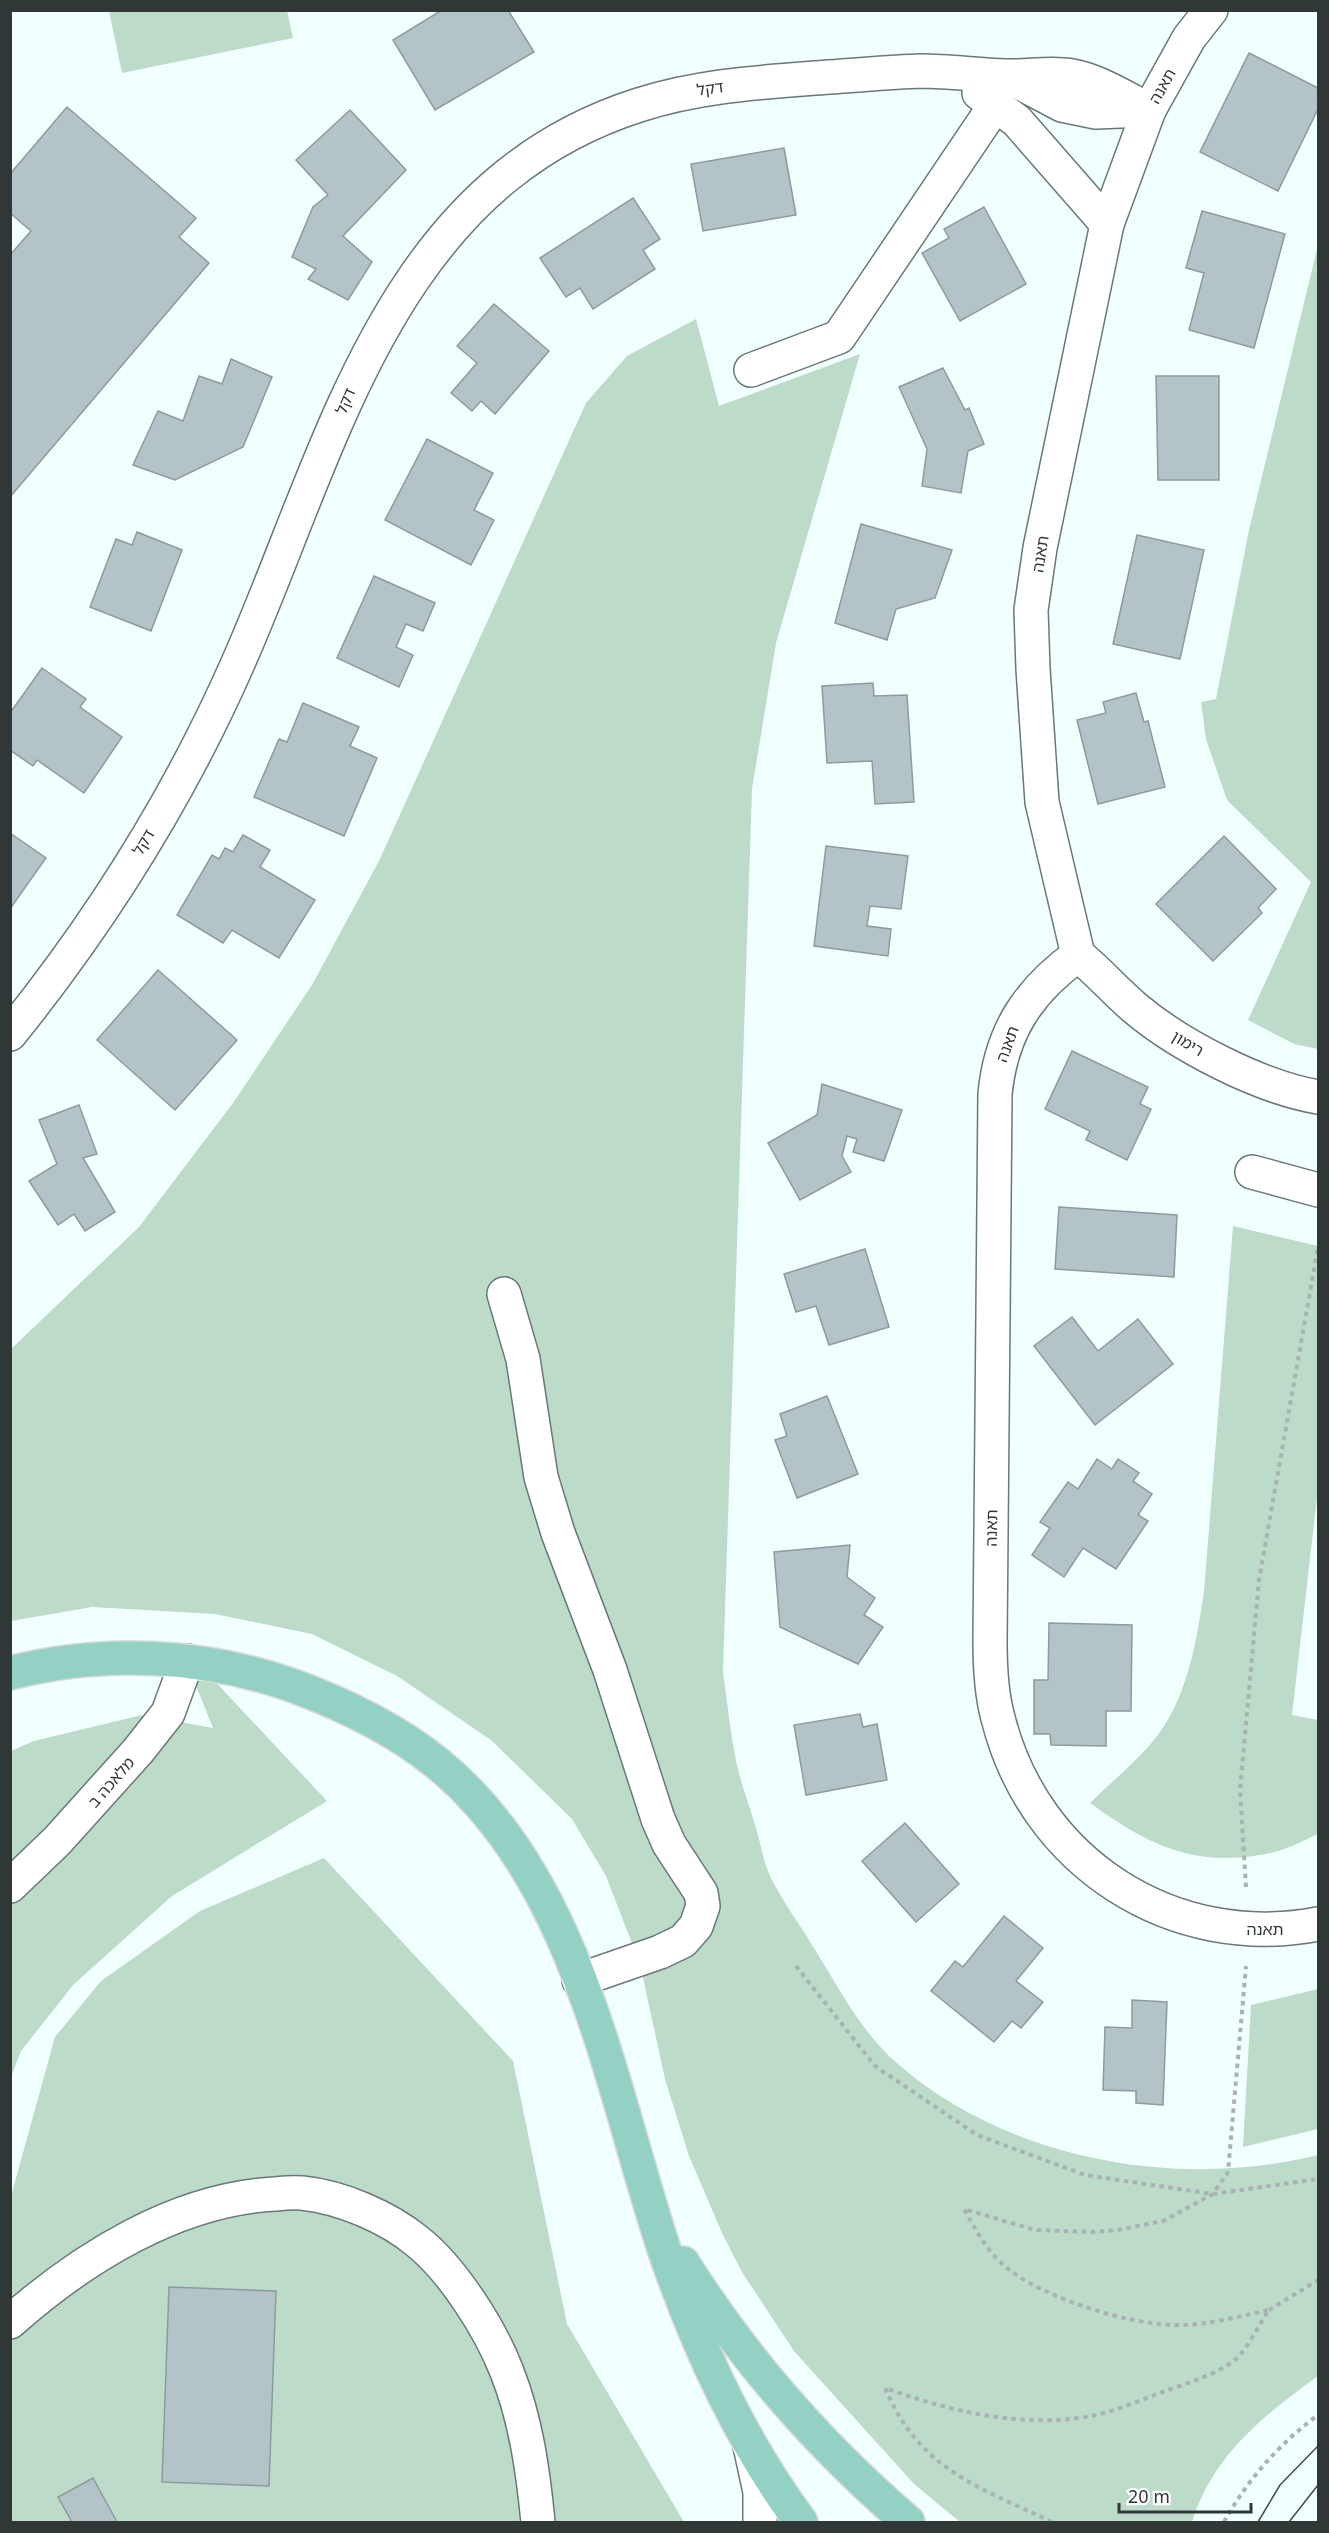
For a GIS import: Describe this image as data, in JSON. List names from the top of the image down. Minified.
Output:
{"streets":{"street":["תאנה","דקל","רימון","מלאכה ב"]},"crossings":[["תאנה","דקל"],["תאנה","רימון"]],"scale_bar":"20 m"}
